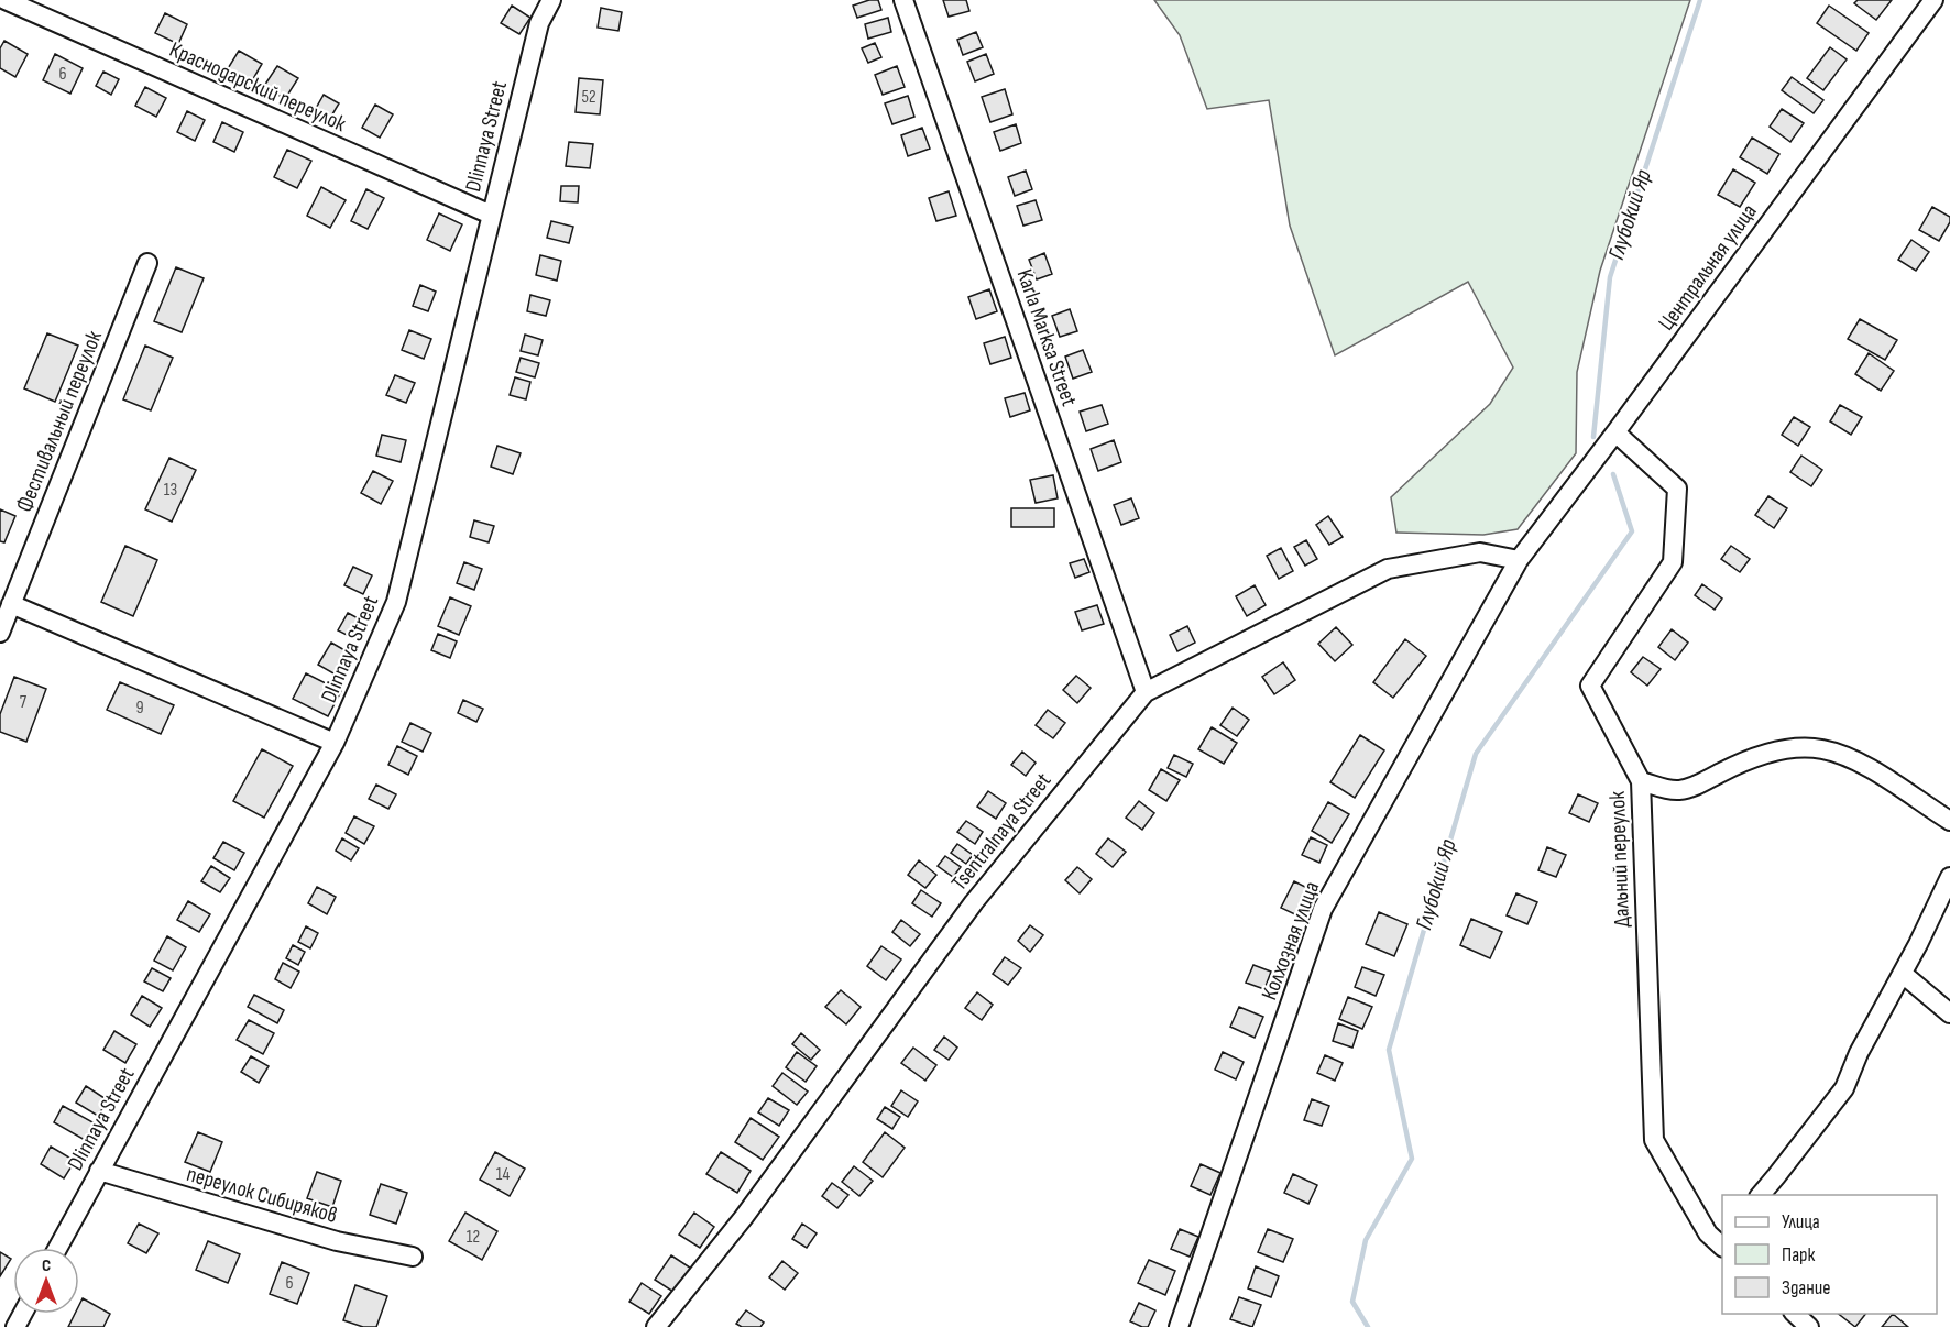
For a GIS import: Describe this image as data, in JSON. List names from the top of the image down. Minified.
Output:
{"streets":{"street":["Краснодарский переулок","Dlinnaya Street","Центральная улица","Karla Marksa Street","Фестивальный переулок","Tsentralnaya Street","Дальний переулок","Колхозная улица","переулок Сибиряков"]},"crossings":[["Краснодарский переулок","Dlinnaya Street"],["Dlinnaya Street","переулок Сибиряков"],["Центральная улица","Tsentralnaya Street"],["Центральная улица","Дальний переулок"],["Центральная улица","Колхозная улица"],["Karla Marksa Street","Tsentralnaya Street"],["Tsentralnaya Street","Колхозная улица"]],"water":["Глубокий Яр"],"house_numbers":["6","52","13","7","9","14","12","6"],"legend":["Улица","Парк","Здание"],"north":"top"}
